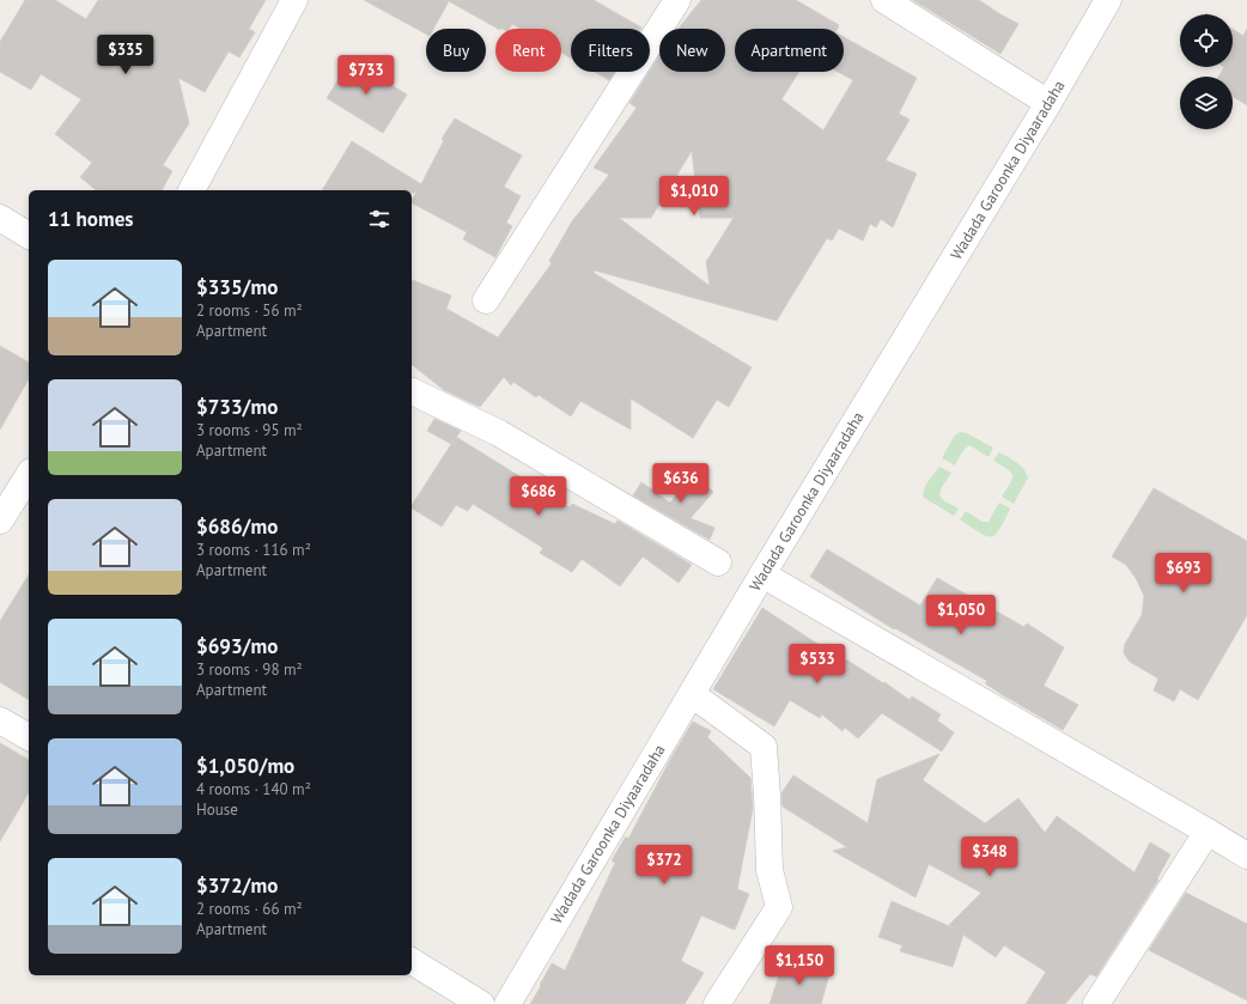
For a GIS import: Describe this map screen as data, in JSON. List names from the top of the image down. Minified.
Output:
{"streets":{"street":["Wadada Garoonka Diyaaradaha"]},"page":{"chip":["Buy","Rent","Filters","New","Apartment"],"price":["$335","$733","$1,010","$636","$686","$693","$1,050","$533","$348","$372","$1,150"],"heading":"11 homes","list":[{"name":"$335/mo","note":"2 rooms · 56 m² · Apartment"},{"name":"$733/mo","note":"3 rooms · 95 m² · Apartment"},{"name":"$686/mo","note":"3 rooms · 116 m² · Apartment"},{"name":"$693/mo","note":"3 rooms · 98 m² · Apartment"},{"name":"$1,050/mo","note":"4 rooms · 140 m² · House"},{"name":"$372/mo","note":"2 rooms · 66 m² · Apartment"}]}}
